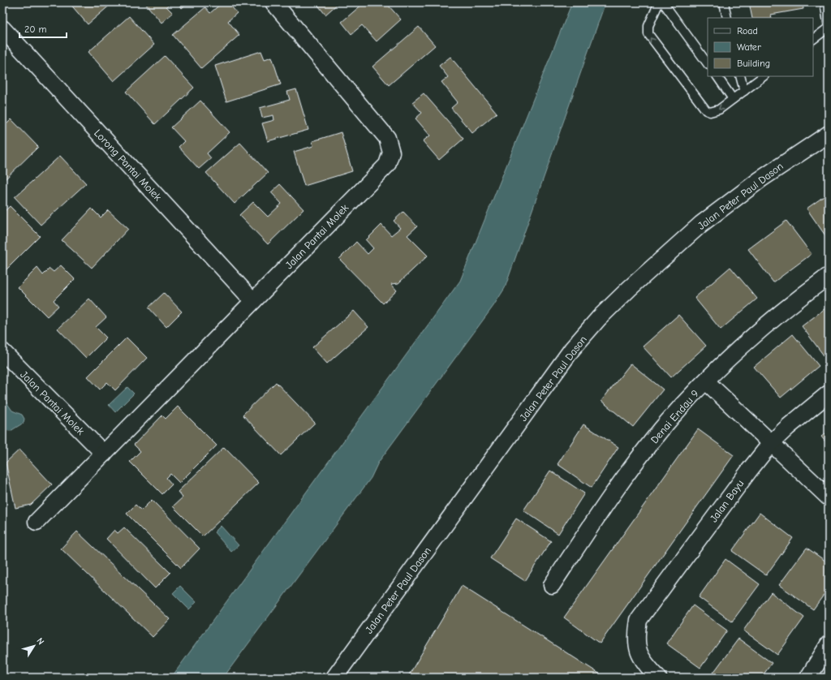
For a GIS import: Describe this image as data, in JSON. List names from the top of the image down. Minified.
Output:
{"streets":{"street":["Lorong Pantai Molek","Jalan Peter Paul Dason","Jalan Pantai Molek","Denai Endau 9","Jalan Bayu"]},"crossings":[["Lorong Pantai Molek","Jalan Pantai Molek"]],"legend":["Road","Water","Building"],"scale_bar":"20 m","north":"top right"}
